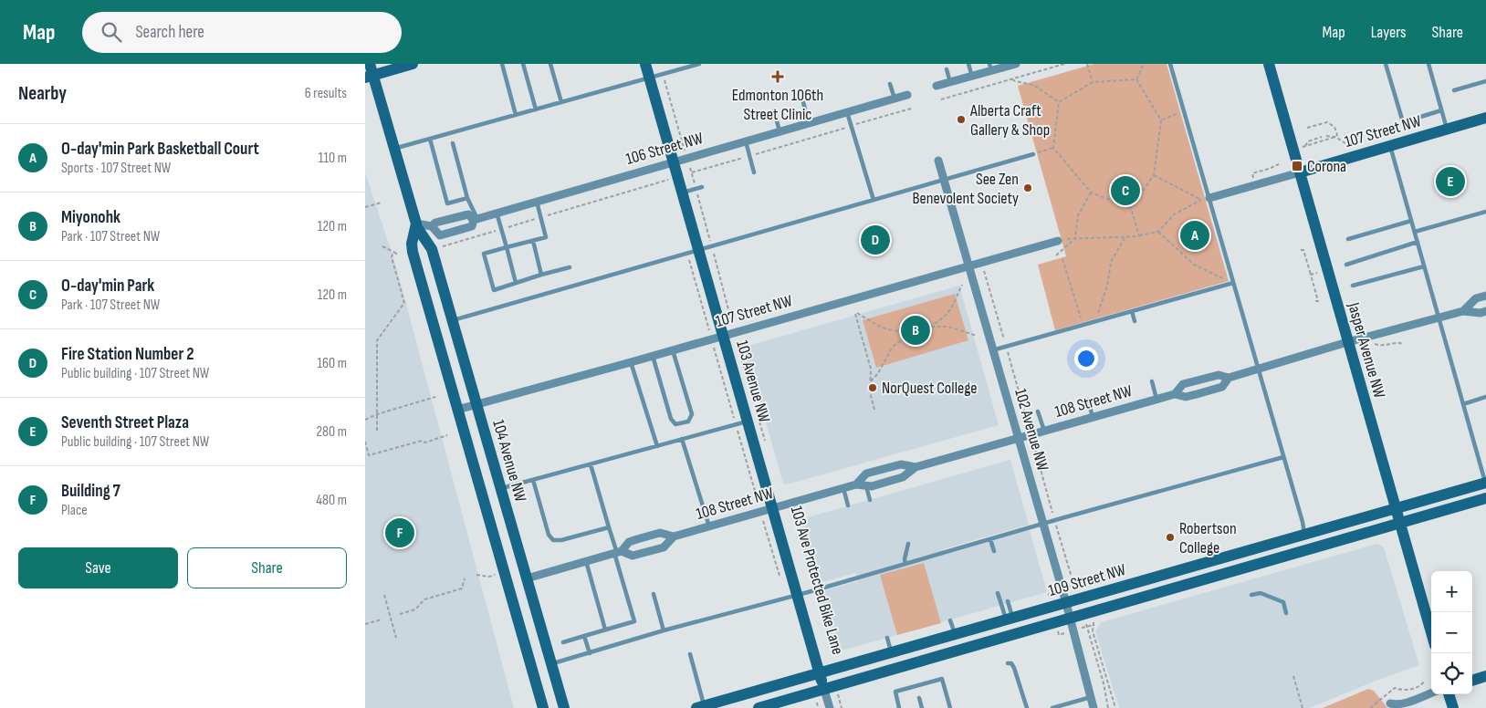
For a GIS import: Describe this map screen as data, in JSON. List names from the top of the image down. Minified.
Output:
{"streets":{"main road":["107 Street NW","Jasper Avenue NW","103 Avenue NW","104 Avenue NW","109 Street NW"],"street":["106 Street NW","108 Street NW","102 Avenue NW"]},"crossings":[["107 Street NW","Jasper Avenue NW"],["107 Street NW","103 Avenue NW"],["107 Street NW","102 Avenue NW"],["107 Street NW","104 Avenue NW"],["106 Street NW","103 Avenue NW"],["Jasper Avenue NW","108 Street NW"],["Jasper Avenue NW","109 Street NW"],["103 Avenue NW","108 Street NW"],["103 Avenue NW","109 Street NW"],["108 Street NW","102 Avenue NW"],["108 Street NW","104 Avenue NW"],["102 Avenue NW","109 Street NW"]],"places":{"health":["Edmonton 106th Street Clinic"],"other":["Alberta Craft Gallery & Shop","See Zen Benevolent Society","NorQuest College","Robertson College"],"transit":["Corona"]},"page":{"header":"Map","search":"Search here","nav":["Map","Layers","Share"],"heading":["Nearby","6 results"],"list":[{"mark":"A","name":"O-day'min Park Basketball Court","note":"Sports · 107 Street NW","value":"110 m"},{"mark":"B","name":"Miyonohk","note":"Park · 107 Street NW","value":"120 m"},{"mark":"C","name":"O-day'min Park","note":"Park · 107 Street NW","value":"120 m"},{"mark":"D","name":"Fire Station Number 2","note":"Public building · 107 Street NW","value":"160 m"},{"mark":"E","name":"Seventh Street Plaza","note":"Public building · 107 Street NW","value":"280 m"},{"mark":"F","name":"Building 7","note":"Place","value":"480 m"}],"pins":["E","C","A","D","B","F"],"buttons":["Save","Share"],"map_buttons":["+","−"]}}
